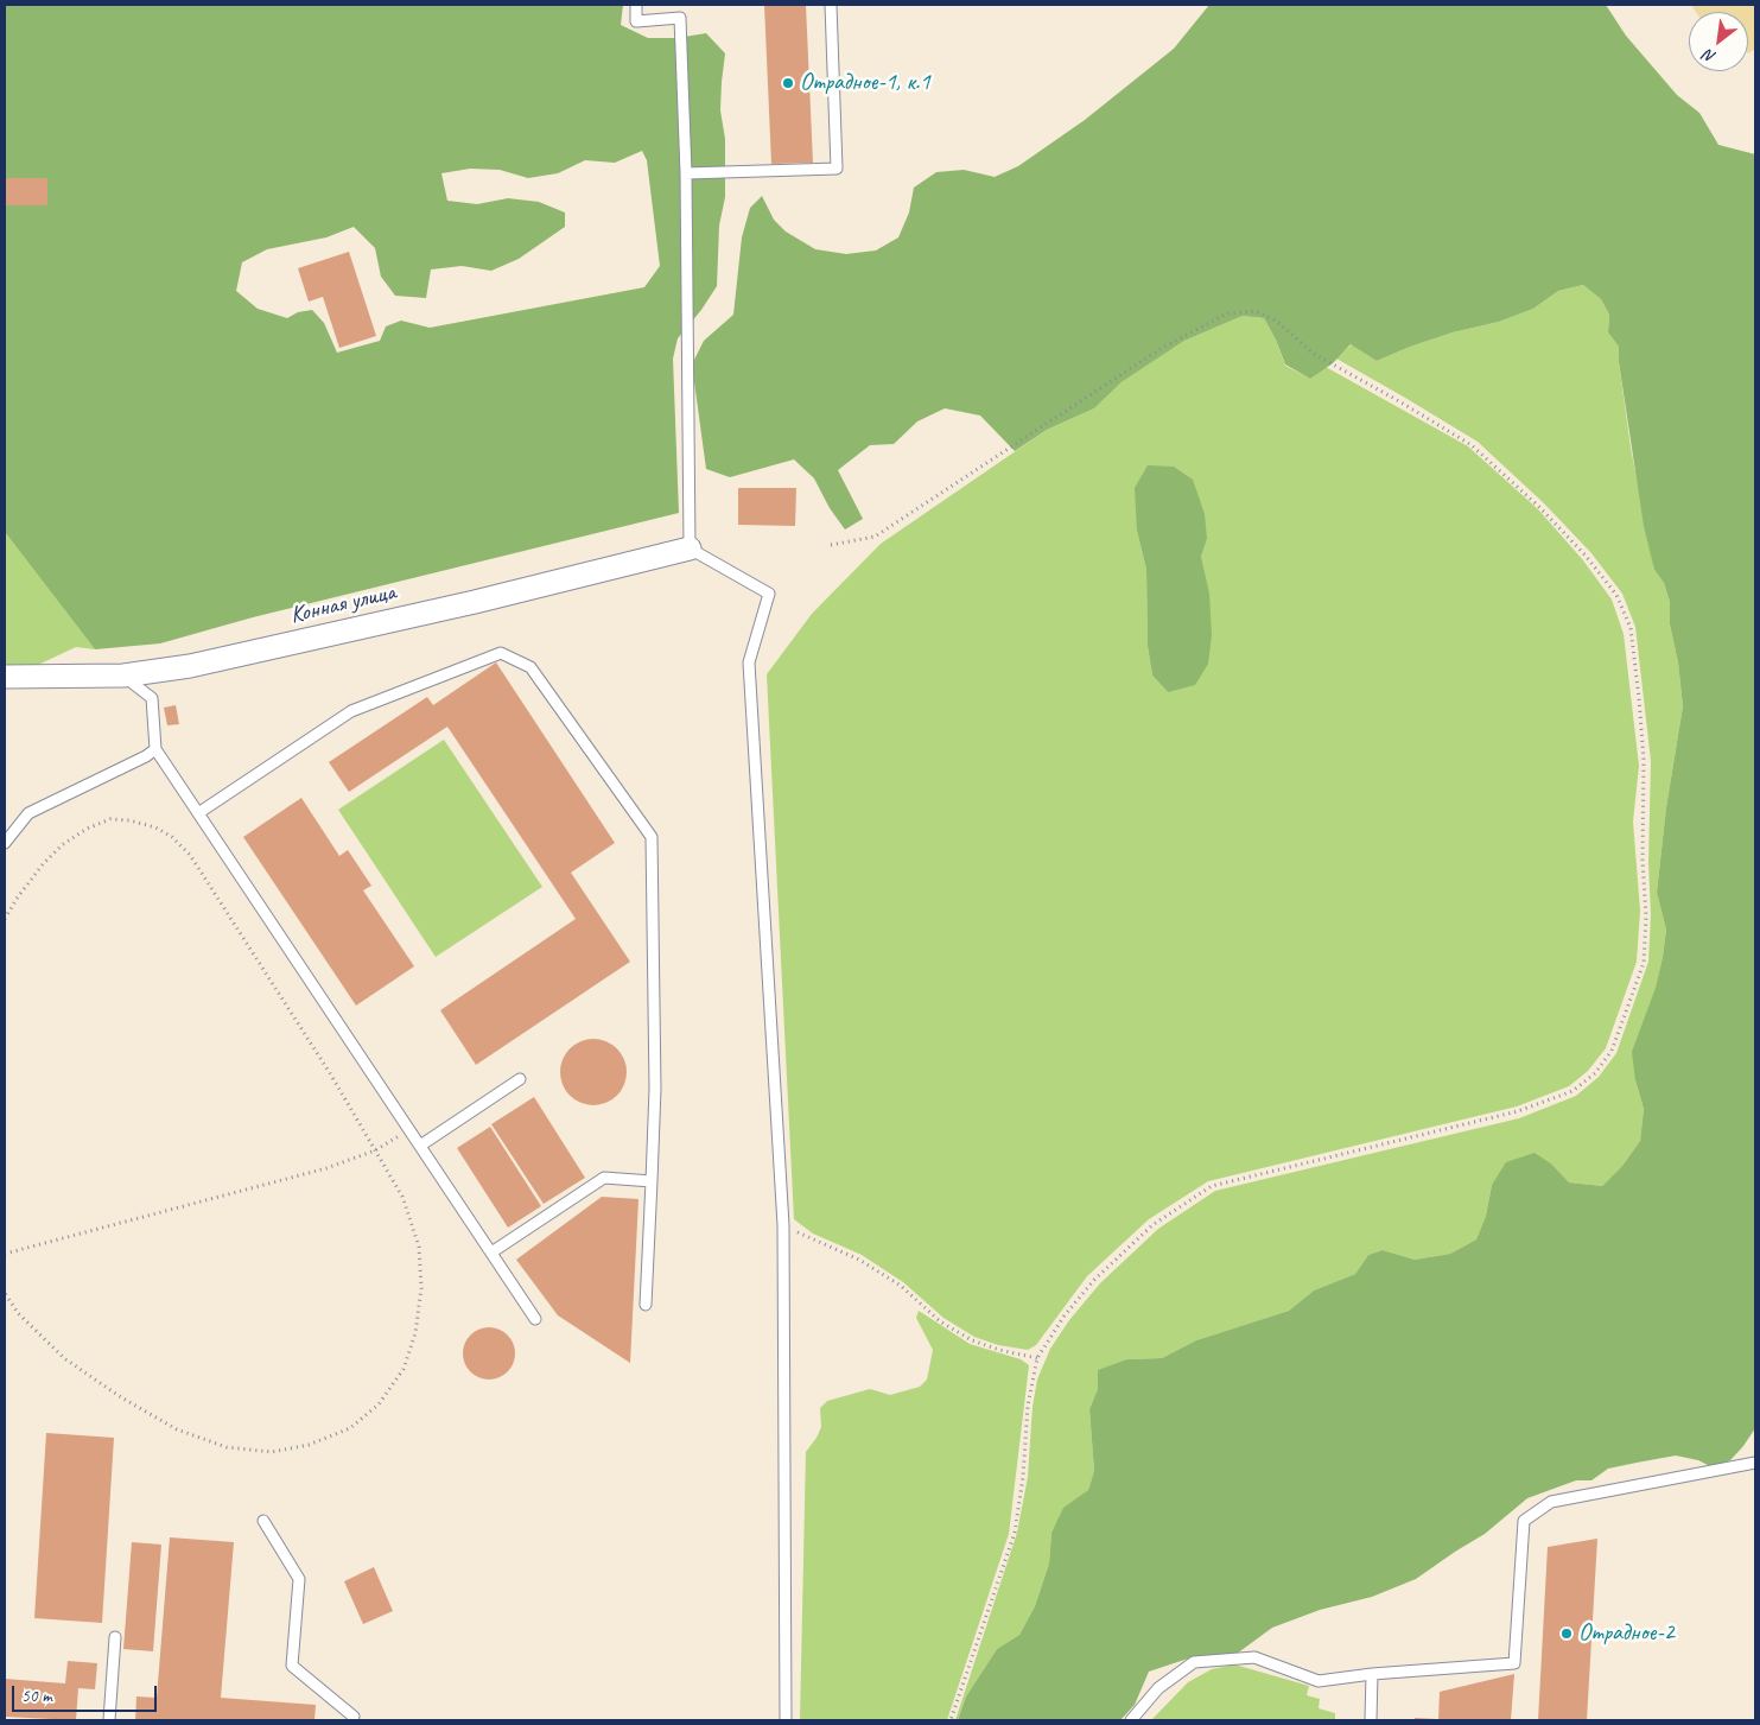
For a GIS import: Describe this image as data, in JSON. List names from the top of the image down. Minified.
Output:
{"streets":{"street":["Конная улица"]},"places":["Отрадное-1, к.1","Отрадное-2"],"scale_bar":"50 m","north":"bottom left"}
